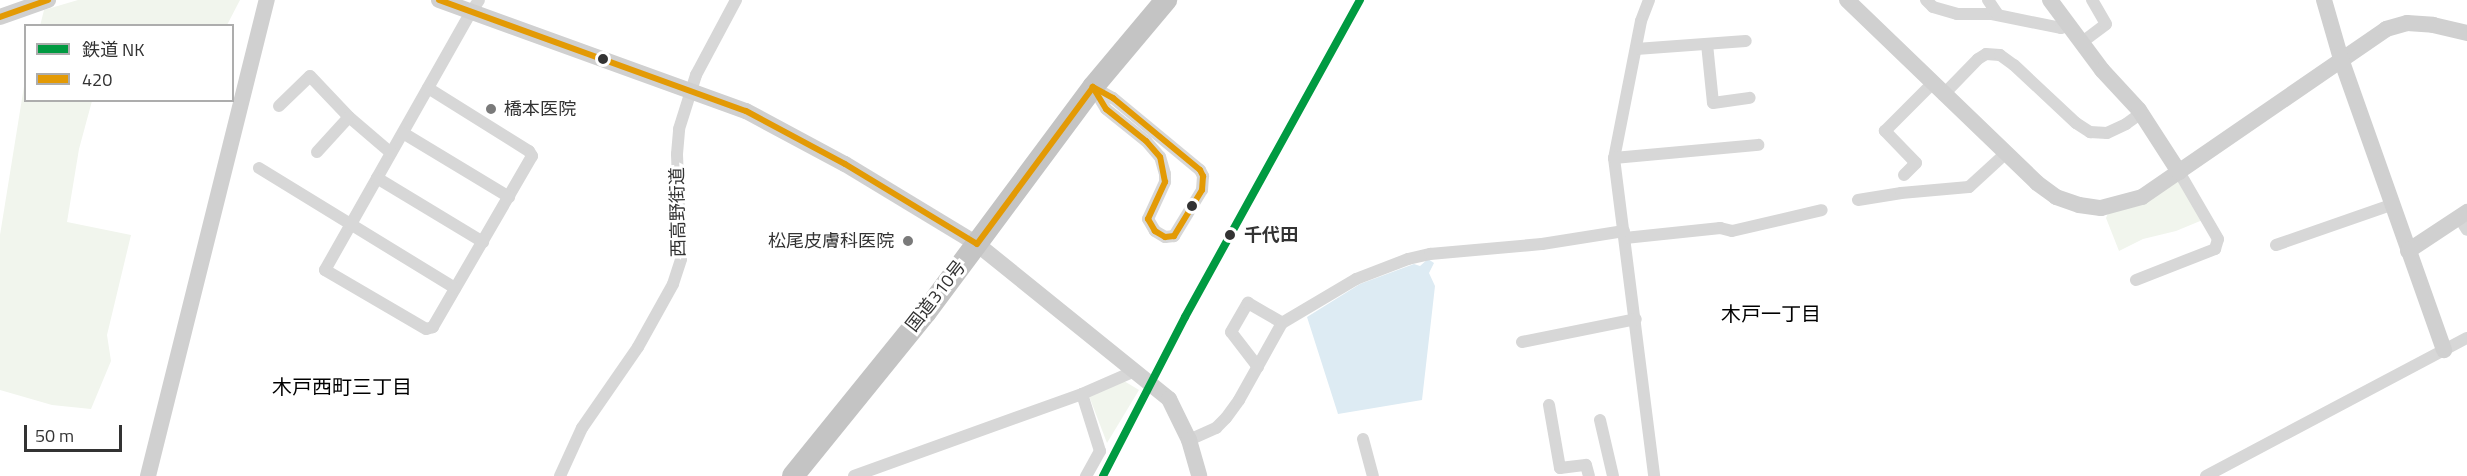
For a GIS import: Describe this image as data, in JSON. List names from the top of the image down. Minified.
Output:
{"streets":{"highway":["国道310号"],"street":["西高野街道"]},"districts":["木戸一丁目","木戸西町三丁目"],"places":["橋本医院","千代田","松尾皮膚科医院"],"lines":["rail line NK","transit line 420"],"legend":["鉄道 NK","420"],"scale_bar":"50 m"}
